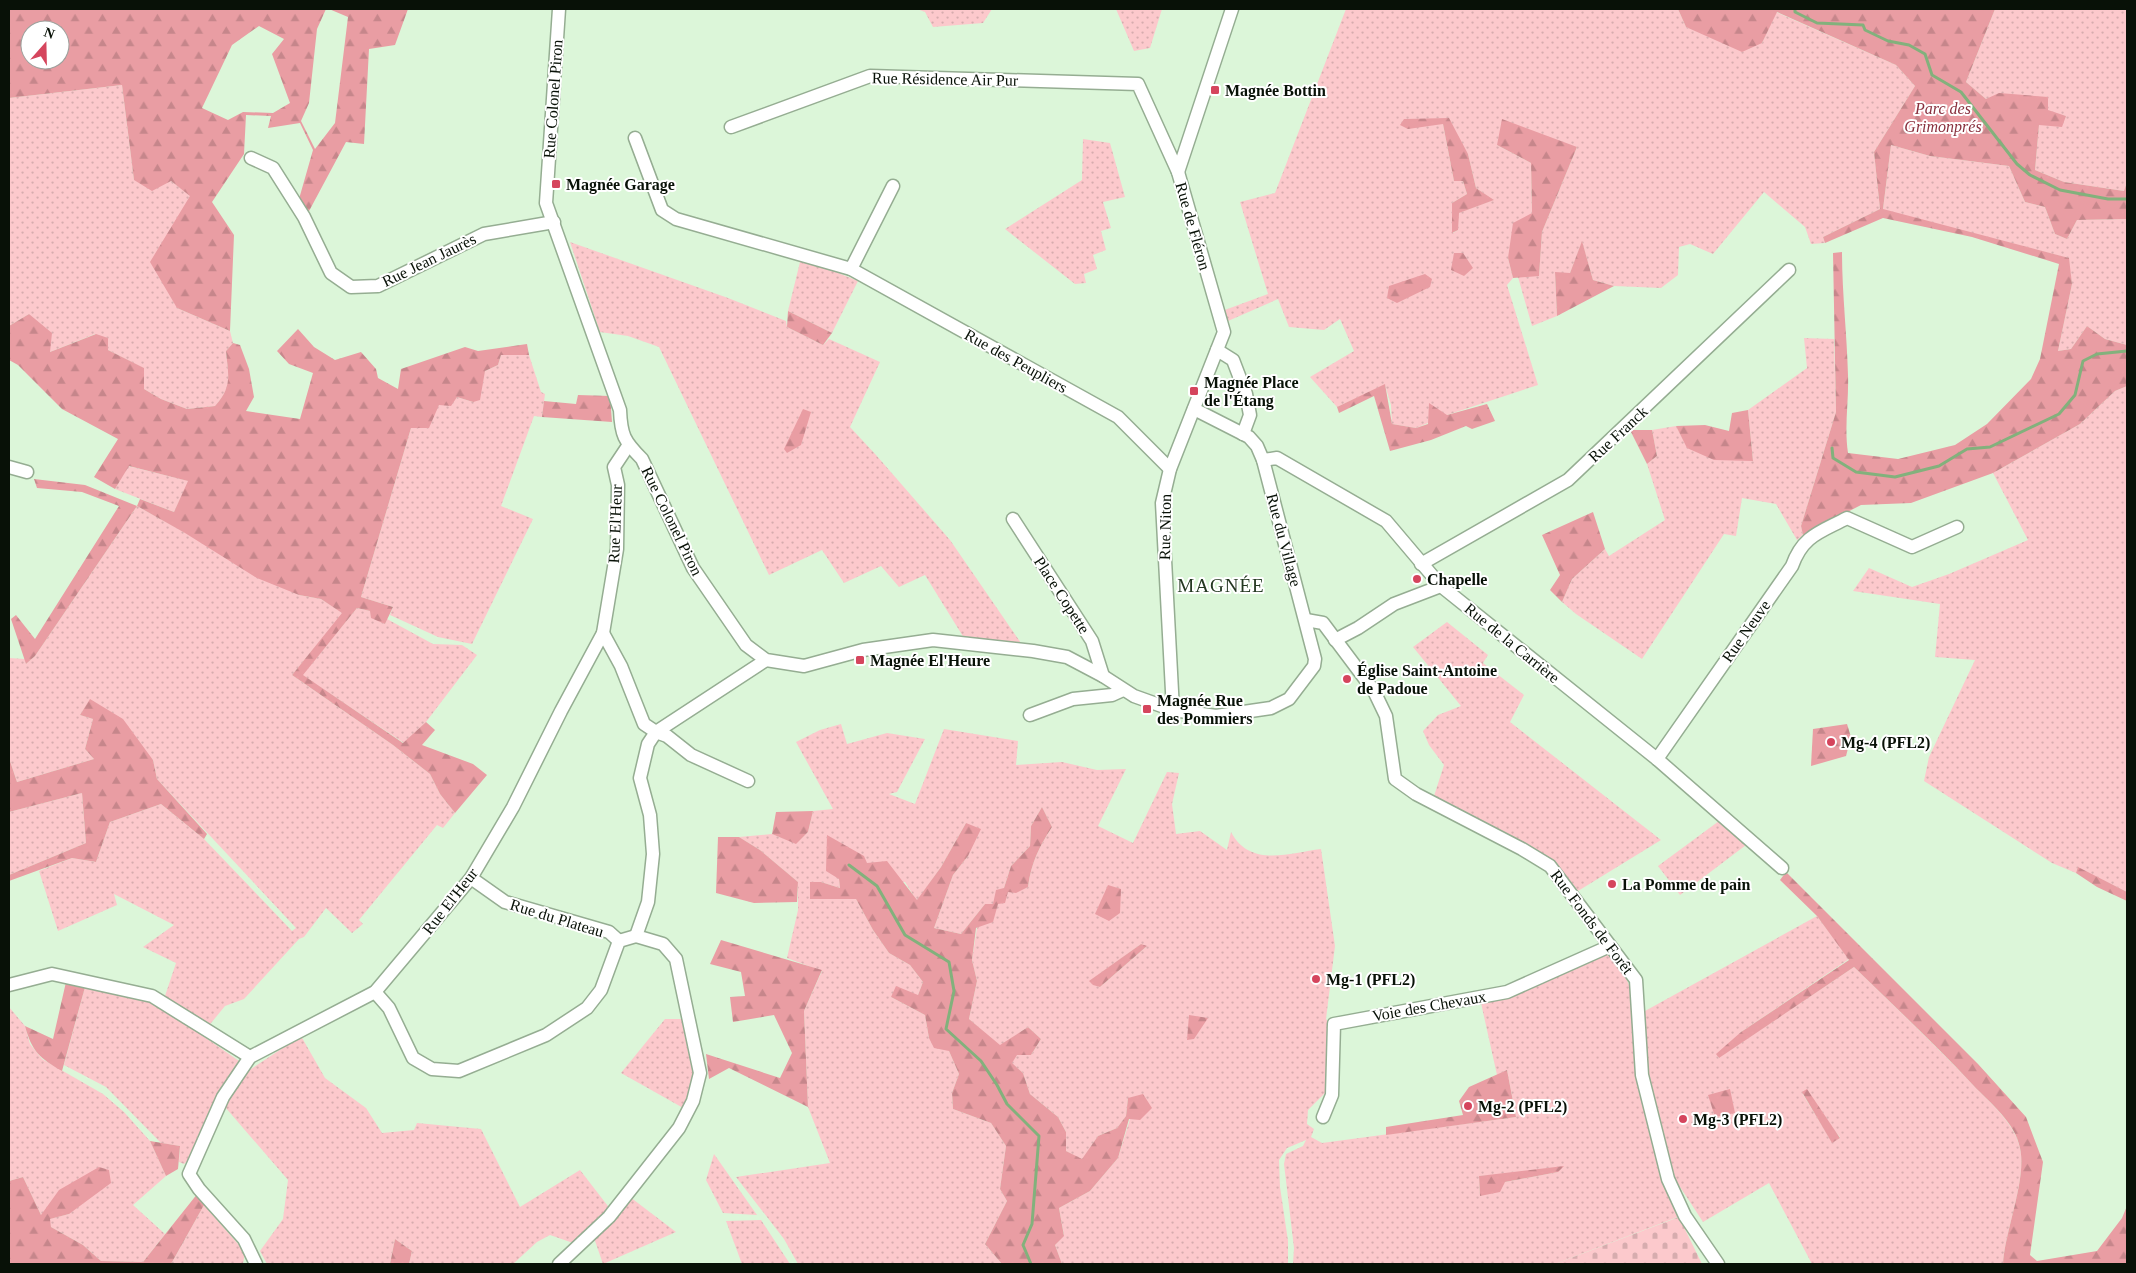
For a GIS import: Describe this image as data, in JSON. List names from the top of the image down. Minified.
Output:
{"streets":{"street":["Rue Résidence Air Pur","Rue Colonel Piron","Rue de Fléron","Rue Jean Jaurès","Rue des Peupliers","Rue Franck","Rue El'Heur","Rue Niton","Rue du Village","Place Copette","Rue Neuve","Rue de la Carrière","Rue du Plateau","Rue Fonds de Forêt","Voie des Chevaux"]},"crossings":[["Rue Résidence Air Pur","Rue de Fléron"],["Rue Colonel Piron","Rue Jean Jaurès"],["Rue Colonel Piron","Rue El'Heur"],["Rue Colonel Piron","Rue Niton"],["Rue Colonel Piron","Rue du Village"],["Rue Colonel Piron","Place Copette"],["Rue de Fléron","Rue Niton"],["Rue des Peupliers","Rue Niton"],["Rue Franck","Rue de la Carrière"],["Rue El'Heur","Rue du Plateau"],["Rue du Village","Rue de la Carrière"],["Rue Neuve","Rue de la Carrière"],["Rue Fonds de Forêt","Voie des Chevaux"]],"districts":["MAGNÉE"],"parks":["Parc des Grimonprés"],"places":{"transit":["Magnée Bottin","Magnée Garage","Magnée Place de l'Étang","Magnée El'Heure","Magnée Rue des Pommiers"],"other":["Chapelle","Église Saint-Antoine de Padoue","Mg-4 (PFL2)","La Pomme de pain","Mg-1 (PFL2)","Mg-2 (PFL2)","Mg-3 (PFL2)"]},"north":"top"}
